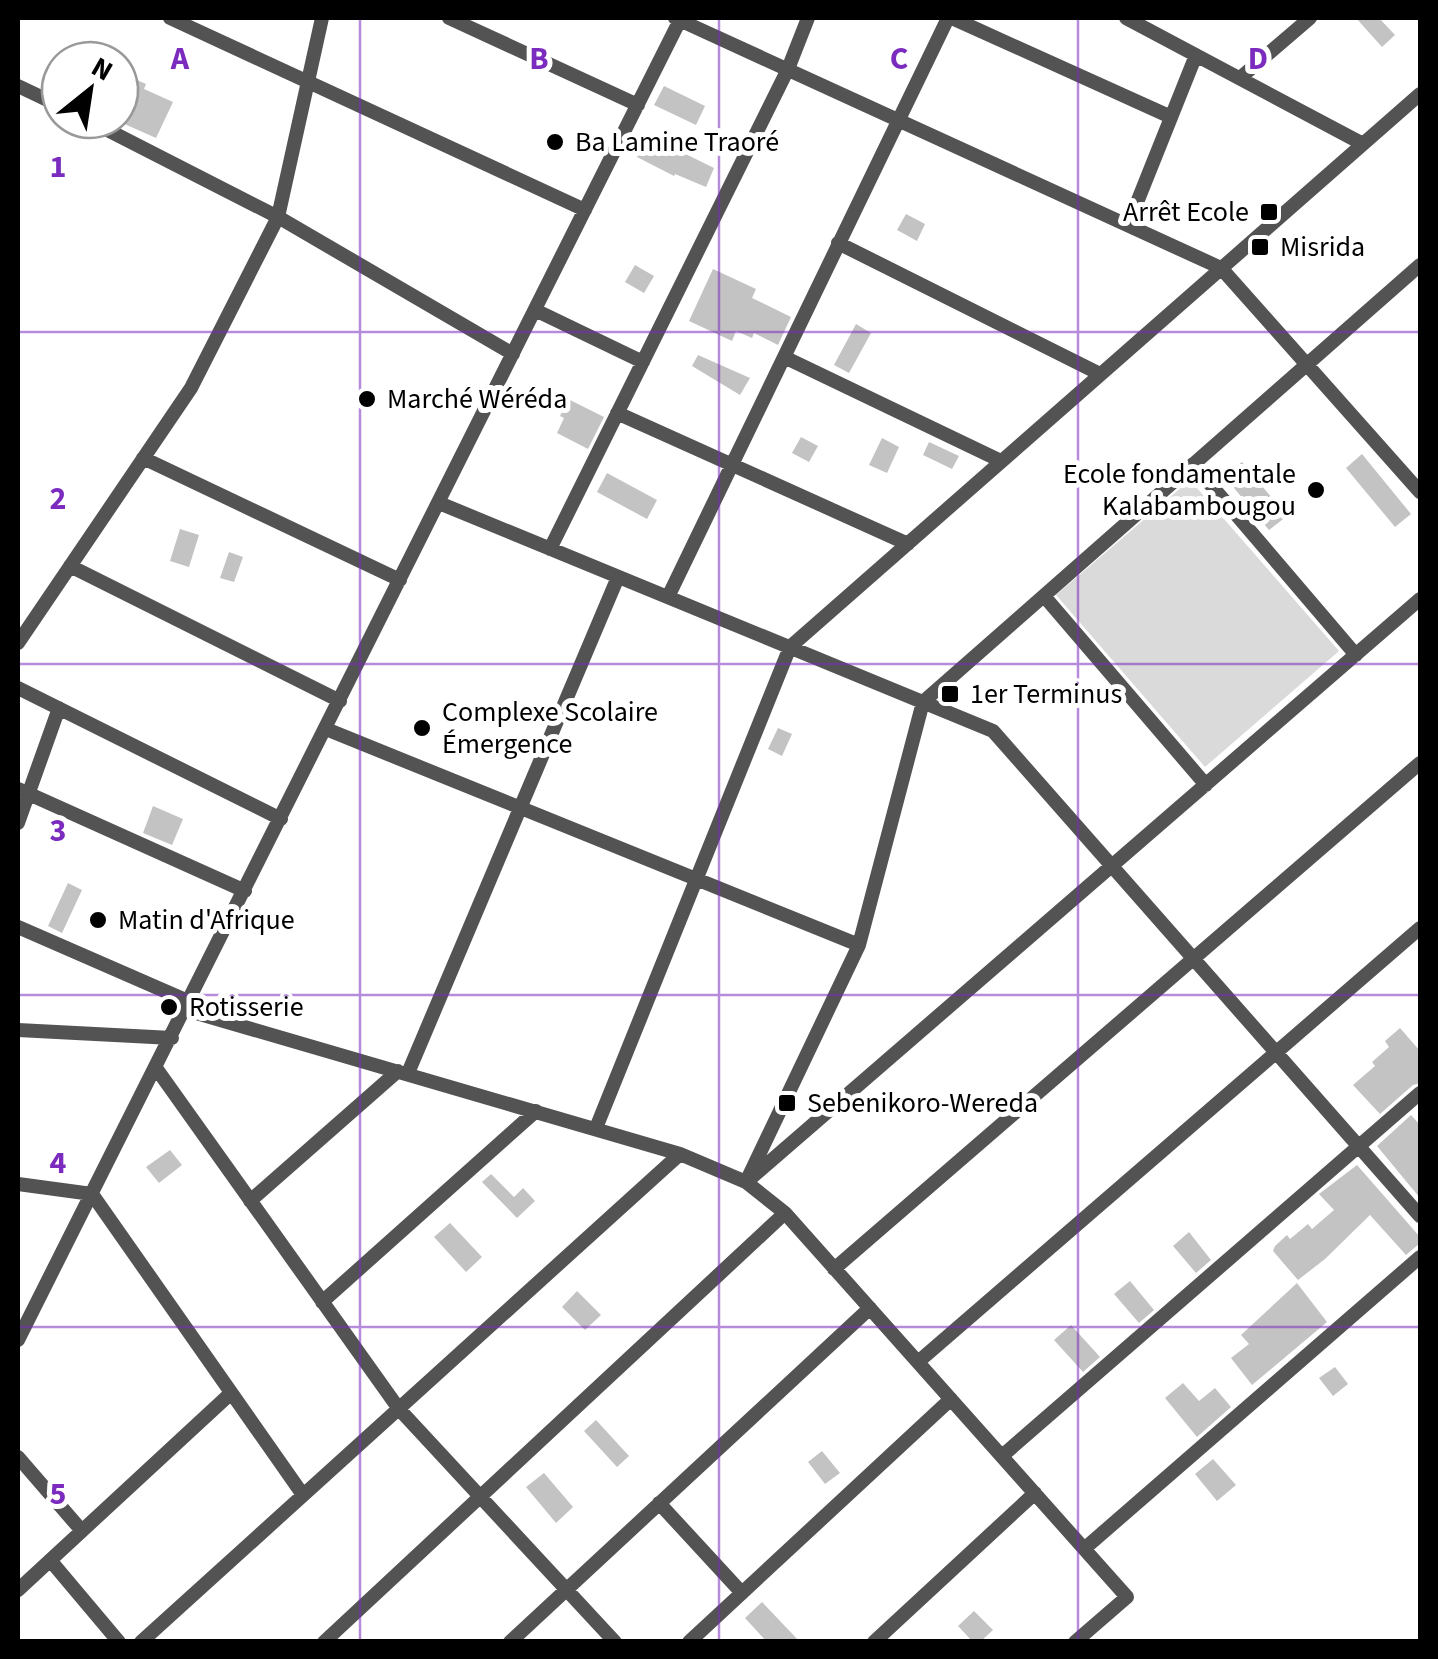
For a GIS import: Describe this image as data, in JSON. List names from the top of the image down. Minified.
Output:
{"places":{"other":["Ba Lamine Traoré","Marché Wéréda","Ecole fondamentale Kalabambougou","Complexe Scolaire Émergence","Matin d'Afrique","Rotisserie"],"transit":["Arrêt Ecole","Misrida","1er Terminus","Sebenikoro-Wereda"]},"north":"top right","grid":{"columns":["A","B","C","D"],"rows":["1","2","3","4","5"]}}
